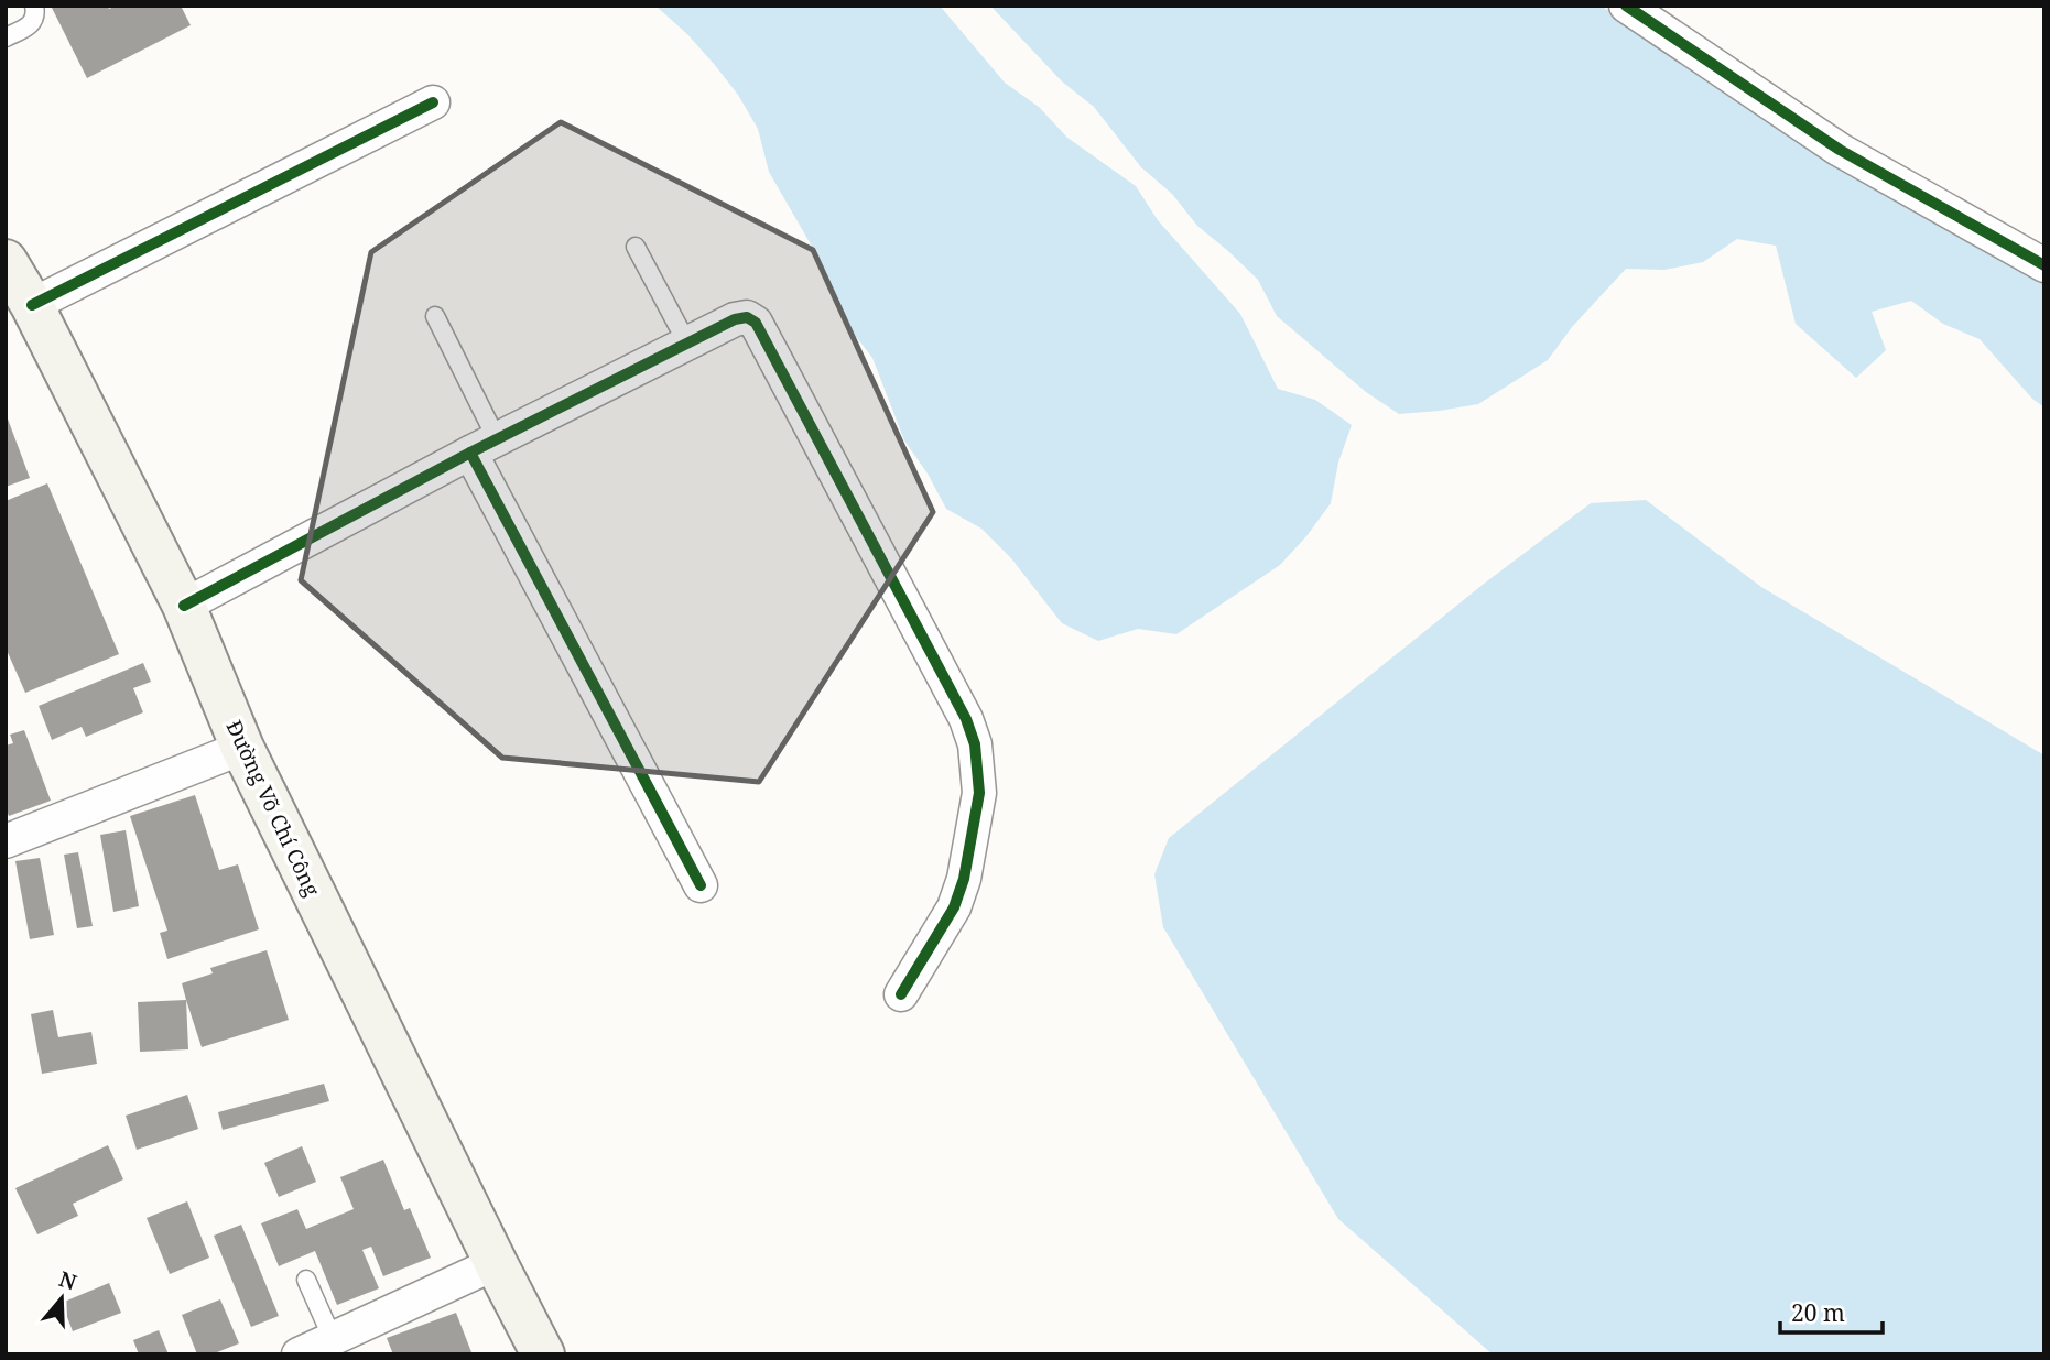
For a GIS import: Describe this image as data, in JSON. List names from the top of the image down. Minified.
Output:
{"streets":{"main road":["Đường Võ Chí Công"]},"scale_bar":"20 m","north":"top"}
